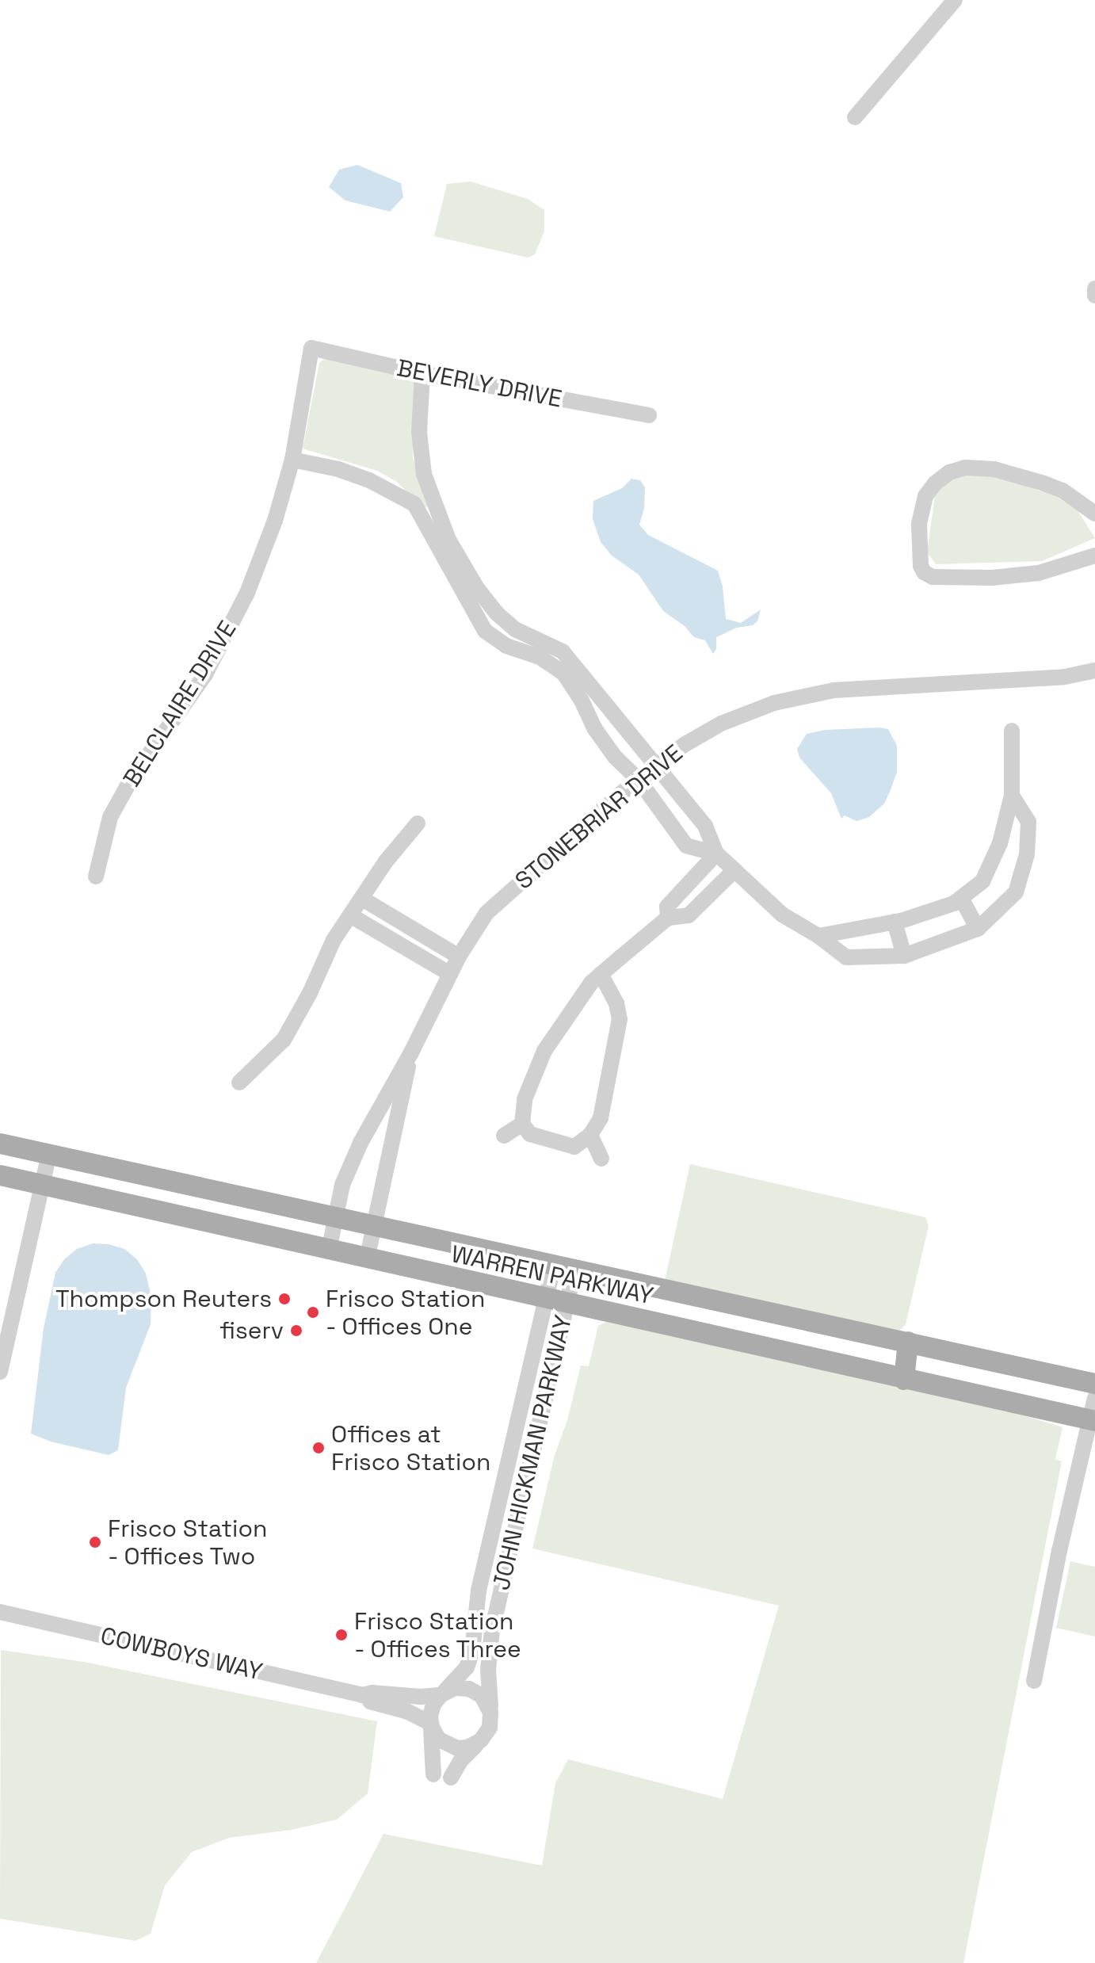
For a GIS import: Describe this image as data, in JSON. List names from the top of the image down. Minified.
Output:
{"streets":{"main road":["WARREN PARKWAY"],"street":["BEVERLY DRIVE","BELCLAIRE DRIVE","STONEBRIAR DRIVE","JOHN HICKMAN PARKWAY","COWBOYS WAY"]},"crossings":[["BEVERLY DRIVE","BELCLAIRE DRIVE"],["STONEBRIAR DRIVE","WARREN PARKWAY"],["WARREN PARKWAY","JOHN HICKMAN PARKWAY"],["JOHN HICKMAN PARKWAY","COWBOYS WAY"]],"places":["Thompson Reuters","Frisco Station - Offices One","fiserv","Offices at Frisco Station","Frisco Station - Offices Two","Frisco Station - Offices Three"]}
